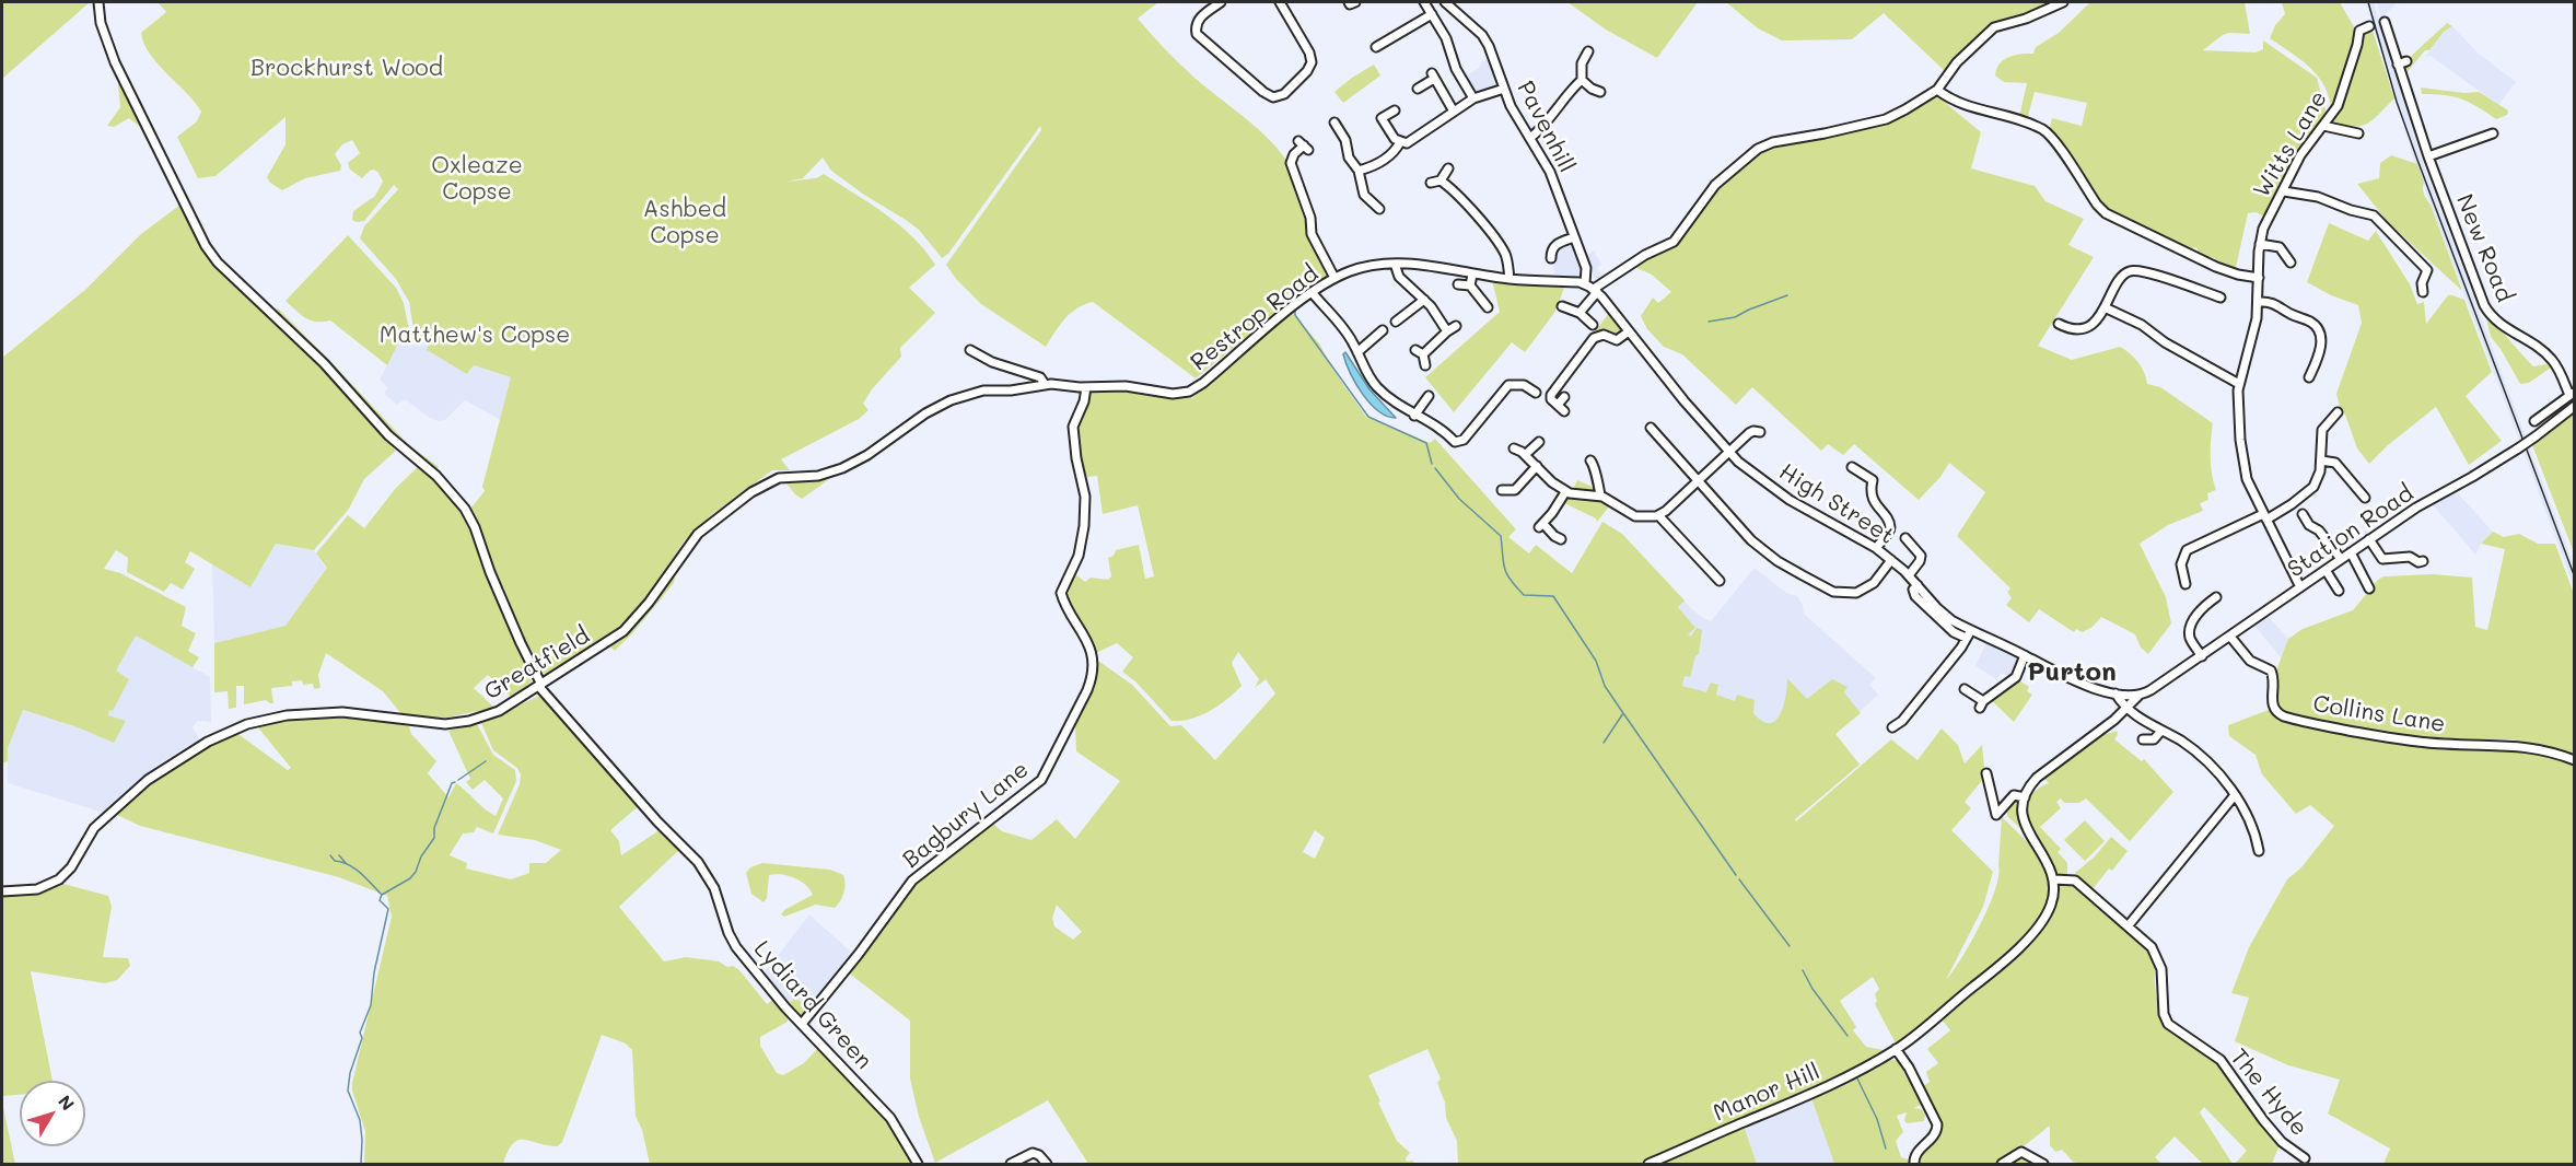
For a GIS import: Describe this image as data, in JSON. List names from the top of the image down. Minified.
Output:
{"streets":{"street":["Pavenhill","Witts Lane","New Road","Restrop Road","High Street","Station Road","Greatfield","Collins Lane","Bagbury Lane","Lydiard Green","Manor Hill","The Hyde"]},"crossings":[["Pavenhill","Restrop Road"],["Pavenhill","High Street"],["Witts Lane","Station Road"],["Restrop Road","High Street"],["Restrop Road","Greatfield"],["Restrop Road","Bagbury Lane"],["High Street","Station Road"],["Station Road","Collins Lane"],["Greatfield","Lydiard Green"],["Bagbury Lane","Lydiard Green"],["Manor Hill","The Hyde"]],"districts":["Purton"],"parks":["Brockhurst Wood","Oxleaze Copse","Ashbed Copse","Matthew's Copse"],"north":"top right"}
